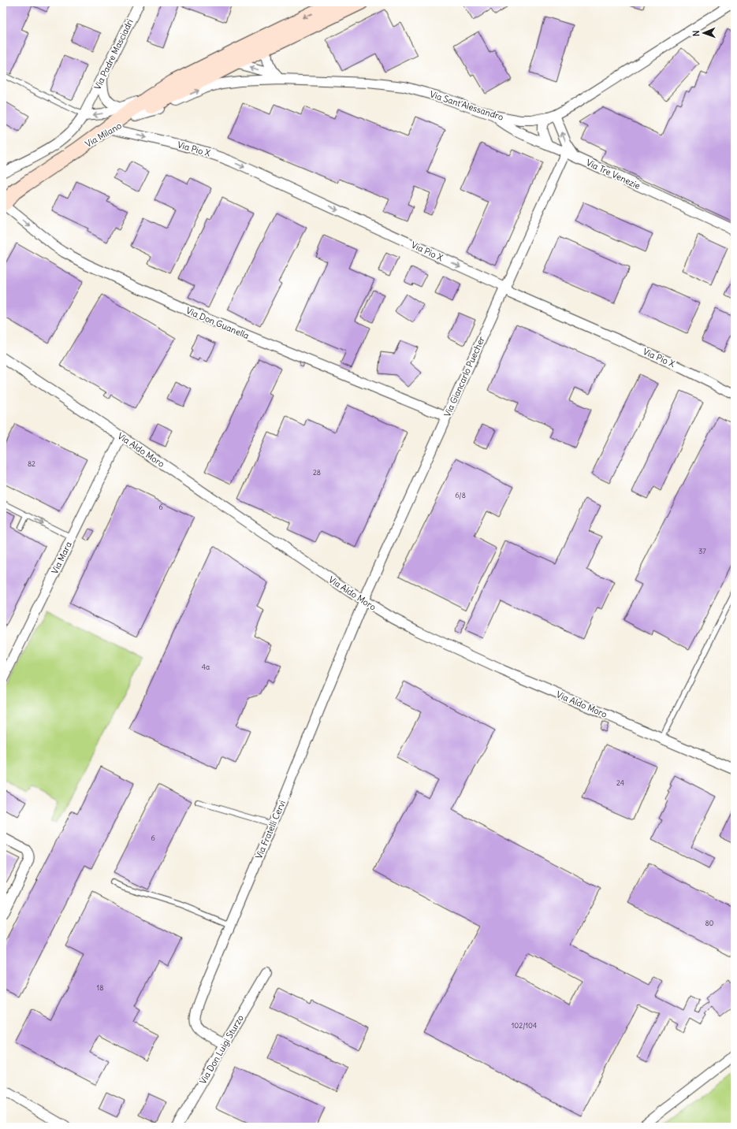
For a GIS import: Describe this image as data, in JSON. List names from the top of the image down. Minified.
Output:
{"streets":{"main road":["Via Milano"],"street":["Via Padre Masciadri","Via Sant'Alessandro","Via Pio X","Via Tre Venezie","Via Don Guanella","Via Giancarlo Puecher","Via Aldo Moro","Via Mara","Via Fratelli Cervi","Via Don Luigi Sturzo"]},"crossings":[["Via Sant'Alessandro","Via Tre Venezie"],["Via Milano","Via Pio X"],["Via Pio X","Via Giancarlo Puecher"],["Via Tre Venezie","Via Giancarlo Puecher"],["Via Don Guanella","Via Giancarlo Puecher"],["Via Giancarlo Puecher","Via Aldo Moro"],["Via Giancarlo Puecher","Via Fratelli Cervi"],["Via Aldo Moro","Via Mara"],["Via Aldo Moro","Via Fratelli Cervi"],["Via Fratelli Cervi","Via Don Luigi Sturzo"]],"one_way":["Via Pio X","Via Don Guanella"],"house_numbers":["82","28","6/8","6","37","4a","24","6","80","18","102/104"],"north":"left"}
